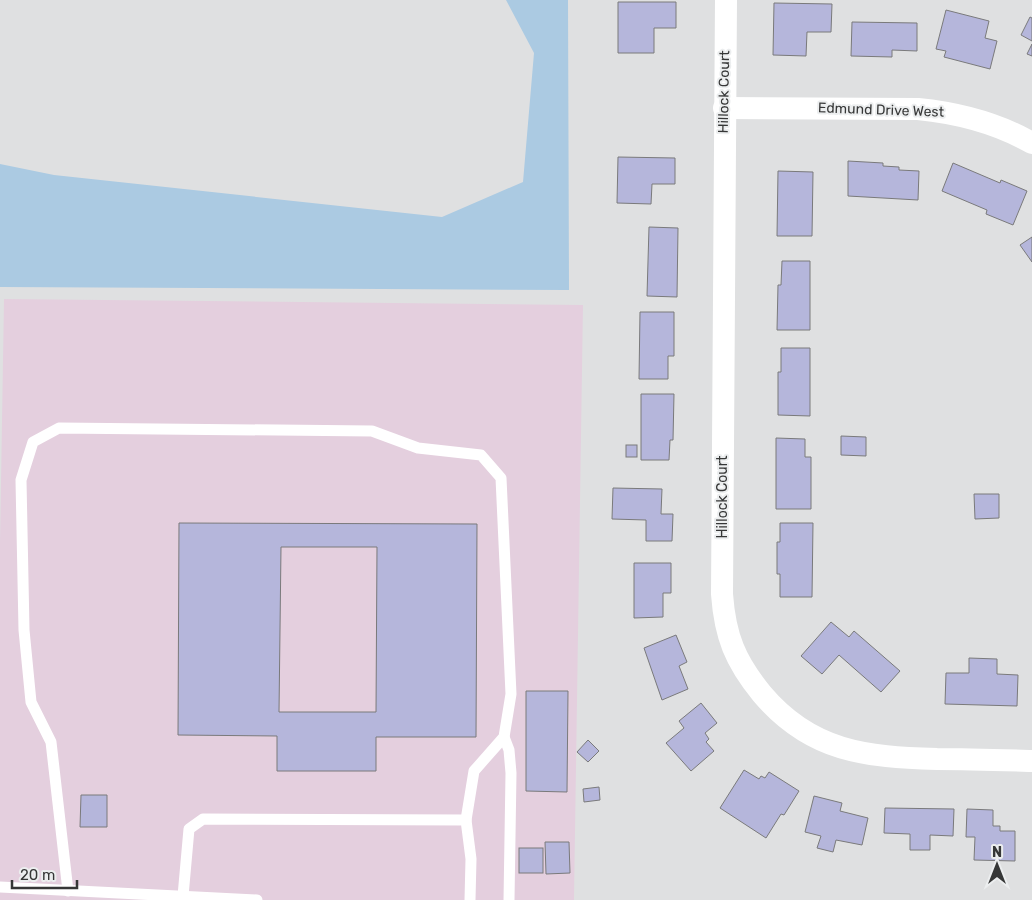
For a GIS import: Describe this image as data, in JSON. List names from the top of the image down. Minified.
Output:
{"streets":{"street":["Hillock Court","Edmund Drive West"]},"crossings":[["Hillock Court","Edmund Drive West"]],"scale_bar":"20 m","north":"top"}
